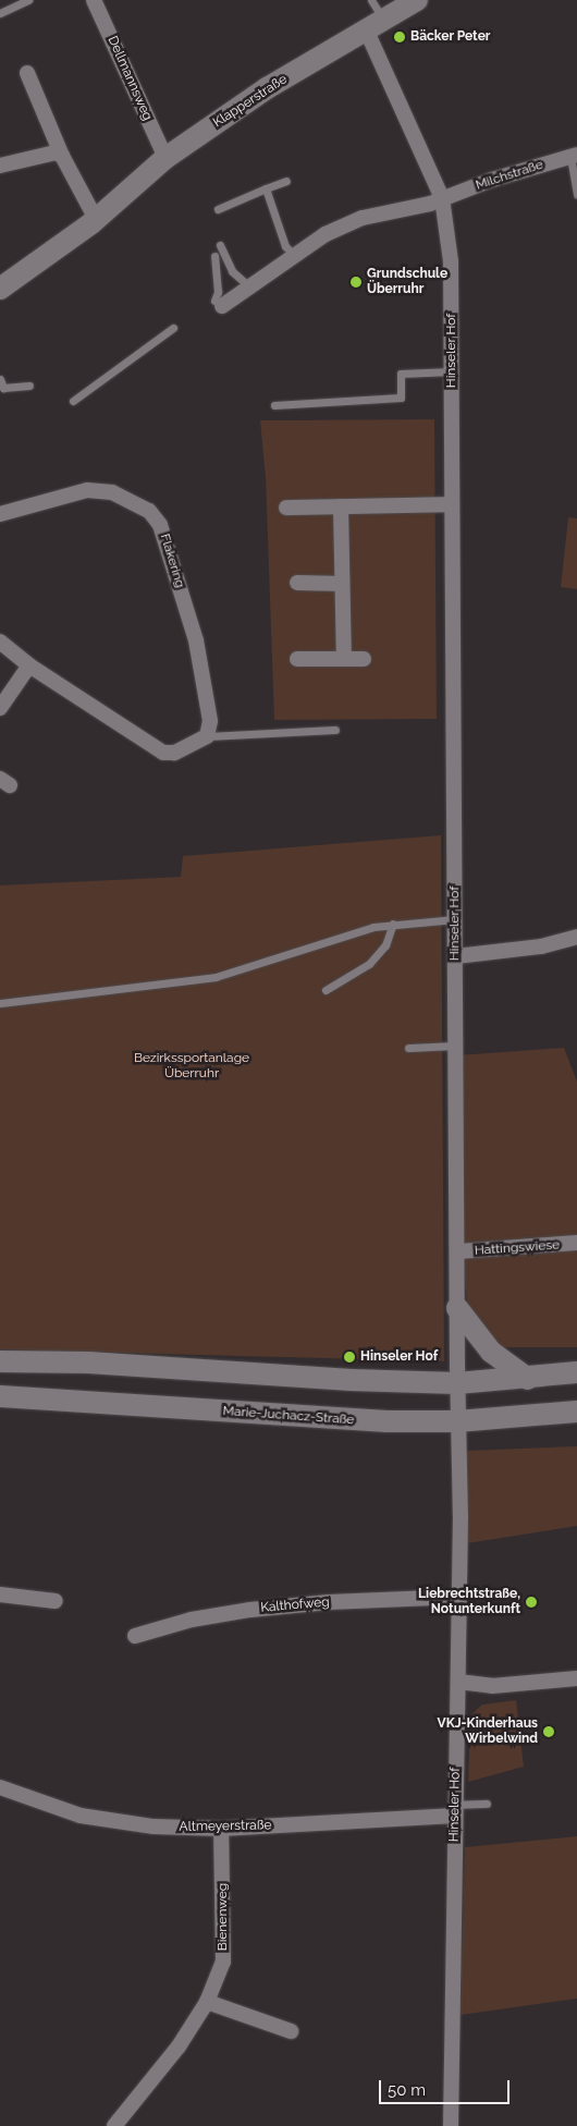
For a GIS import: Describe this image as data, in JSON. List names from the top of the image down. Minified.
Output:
{"streets":{"main road":["Klapperstraße","Marie-Juchacz-Straße"],"street":["Dellmannsweg","Milchstraße","Hinseler Hof","Flakering","Hattingswiese","Kalthofweg","Altmeyerstraße","Bienenweg"]},"crossings":[["Dellmannsweg","Klapperstraße"],["Klapperstraße","Hinseler Hof"],["Milchstraße","Hinseler Hof"],["Hinseler Hof","Hattingswiese"],["Hinseler Hof","Marie-Juchacz-Straße"],["Hinseler Hof","Kalthofweg"],["Hinseler Hof","Altmeyerstraße"],["Altmeyerstraße","Bienenweg"]],"parks":["Bezirkssportanlage Überruhr"],"places":["Bäcker Peter","Grundschule Überruhr","Hinseler Hof","Liebrechtstraße, Notunterkunft","VKJ-Kinderhaus Wirbelwind"],"scale_bar":"50 m"}
